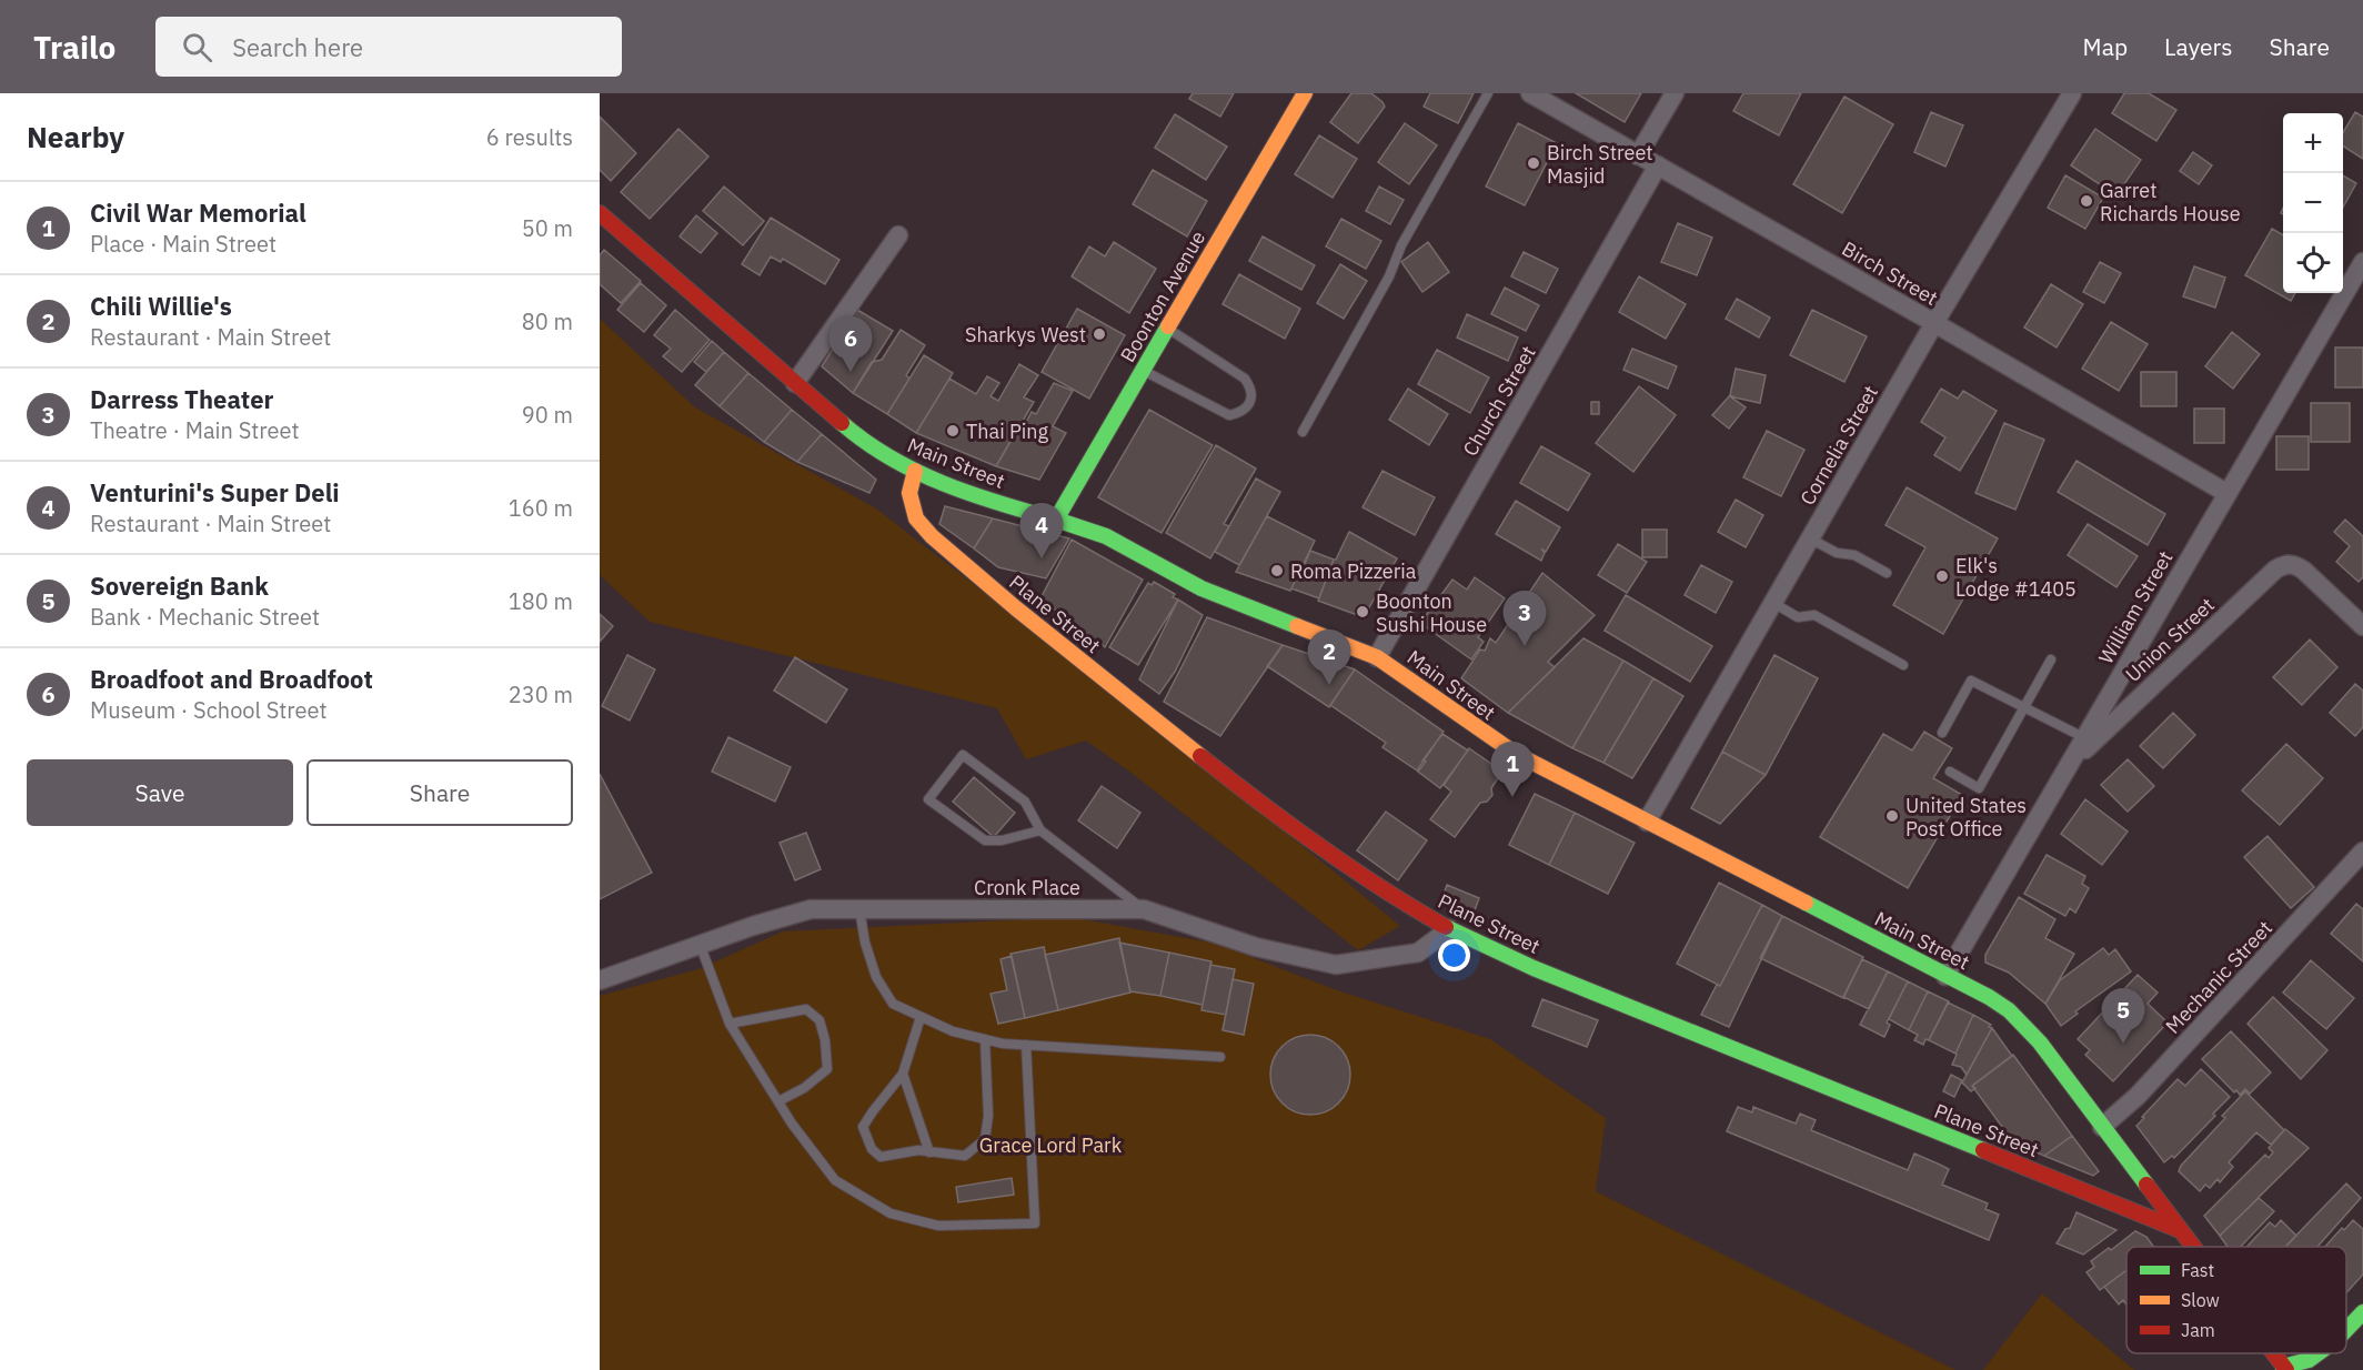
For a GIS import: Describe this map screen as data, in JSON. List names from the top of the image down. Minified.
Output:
{"streets":{"street":["Birch Street","Boonton Avenue","Church Street","Cornelia Street","Main Street","William Street","Plane Street","Union Street","Cronk Place","Mechanic Street"]},"crossings":[["Birch Street","Church Street"],["Birch Street","Cornelia Street"],["Birch Street","William Street"],["Boonton Avenue","Main Street"],["Church Street","Main Street"],["Cornelia Street","Main Street"],["Main Street","William Street"],["Main Street","Plane Street"],["Main Street","Mechanic Street"],["William Street","Union Street"],["Plane Street","Cronk Place"]],"parks":["Grace Lord Park"],"places":["Birch Street Masjid","Garret Richards House","Sharkys West","Thai Ping","Roma Pizzeria","Elk's Lodge #1405","Boonton Sushi House","United States Post Office"],"legend":["Fast","Slow","Jam"],"page":{"header":"Trailo","search":"Search here","nav":["Map","Layers","Share"],"heading":["Nearby","6 results"],"map_buttons":["+","−"],"list":[{"mark":"1","name":"Civil War Memorial","note":"Place · Main Street","value":"50 m"},{"mark":"2","name":"Chili Willie's","note":"Restaurant · Main Street","value":"80 m"},{"mark":"3","name":"Darress Theater","note":"Theatre · Main Street","value":"90 m"},{"mark":"4","name":"Venturini's Super Deli","note":"Restaurant · Main Street","value":"160 m"},{"mark":"5","name":"Sovereign Bank","note":"Bank · Mechanic Street","value":"180 m"},{"mark":"6","name":"Broadfoot and Broadfoot","note":"Museum · School Street","value":"230 m"}],"pins":["6","4","3","2","1","5"],"buttons":["Save","Share"]}}
